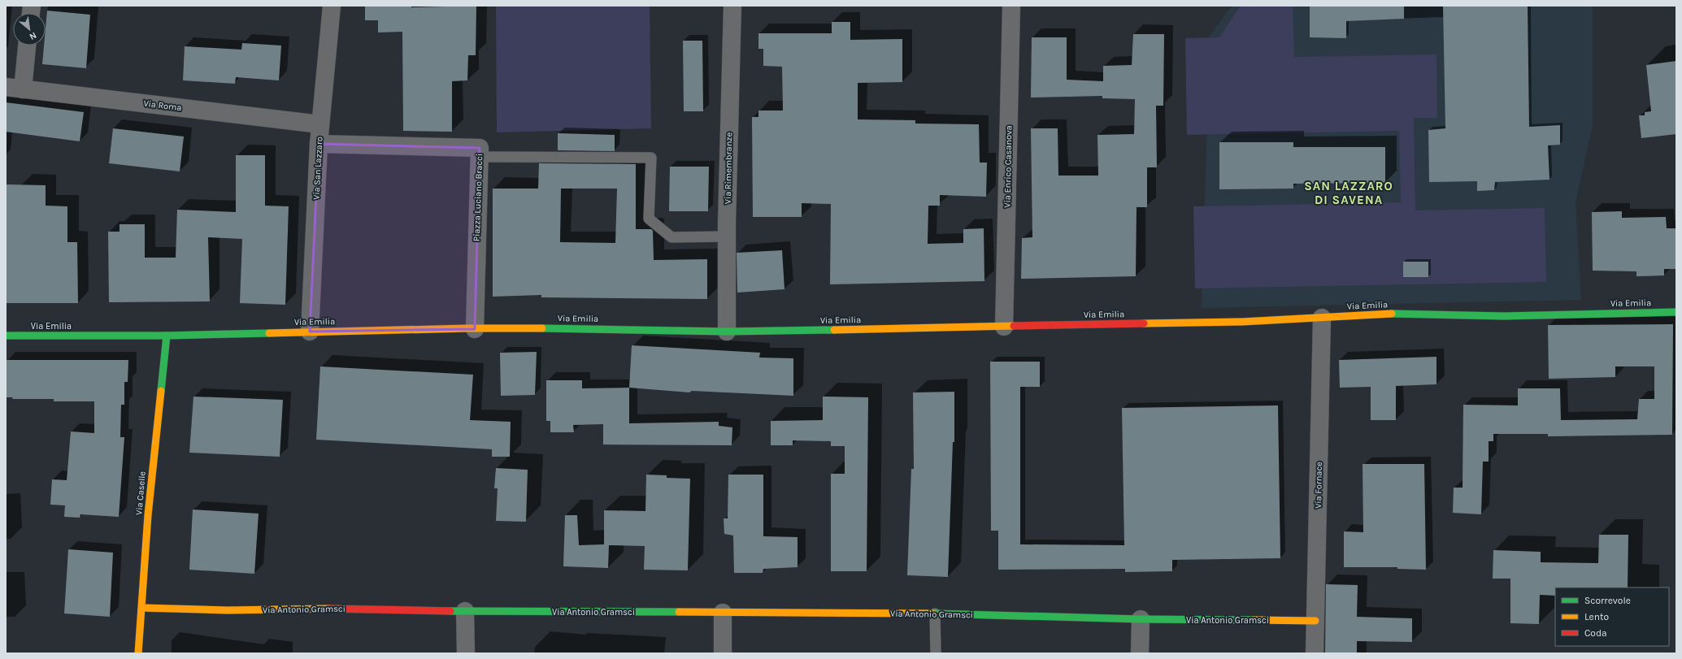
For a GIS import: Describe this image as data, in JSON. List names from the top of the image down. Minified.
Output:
{"streets":{"main road":["Via Emilia","Via Caselle","Via Antonio Gramsci"],"street":["Via Roma","Via Enrico Casanova","Via San Lazzaro","Via Rimembranze","Piazza Luciano Bracci","Via Fornace"]},"crossings":[["Via Roma","Via San Lazzaro"],["Via Enrico Casanova","Via Emilia"],["Via San Lazzaro","Piazza Luciano Bracci"],["Via San Lazzaro","Via Emilia"],["Via Rimembranze","Via Emilia"],["Piazza Luciano Bracci","Via Emilia"],["Via Emilia","Via Fornace"],["Via Emilia","Via Caselle"],["Via Fornace","Via Antonio Gramsci"],["Via Caselle","Via Antonio Gramsci"]],"districts":["SAN LAZZARO DI SAVENA"],"legend":["Scorrevole","Lento","Coda"],"north":"bottom right"}
